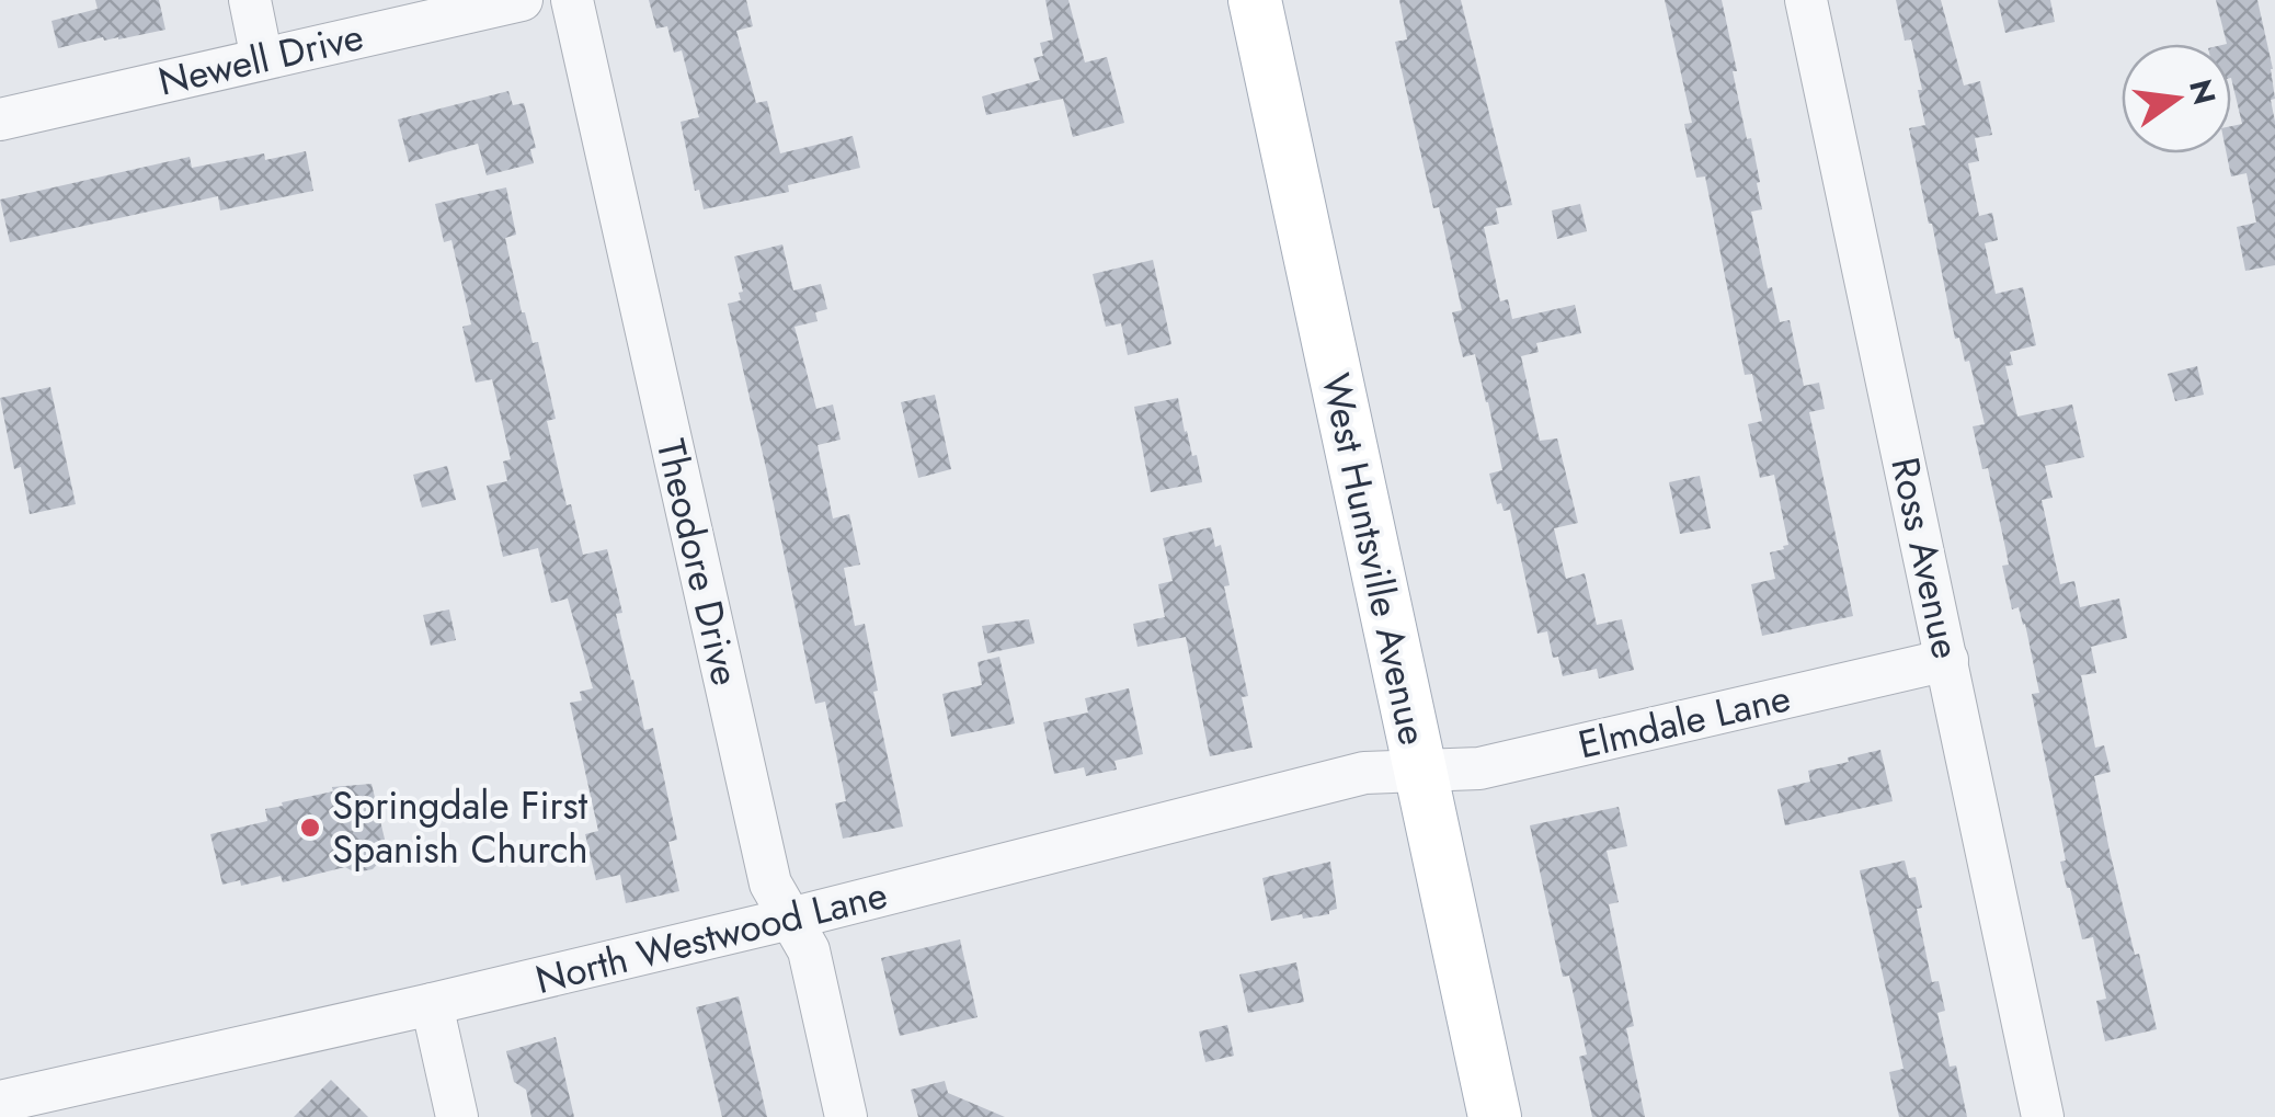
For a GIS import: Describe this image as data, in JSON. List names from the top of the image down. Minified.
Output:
{"streets":{"main road":["West Huntsville Avenue"],"street":["Newell Drive","Ross Avenue","Theodore Drive","Elmdale Lane","North Westwood Lane"]},"crossings":[["Ross Avenue","Elmdale Lane"],["West Huntsville Avenue","Elmdale Lane"],["West Huntsville Avenue","North Westwood Lane"],["Theodore Drive","North Westwood Lane"],["Elmdale Lane","North Westwood Lane"]],"places":["Springdale First Spanish Church"],"north":"right"}
